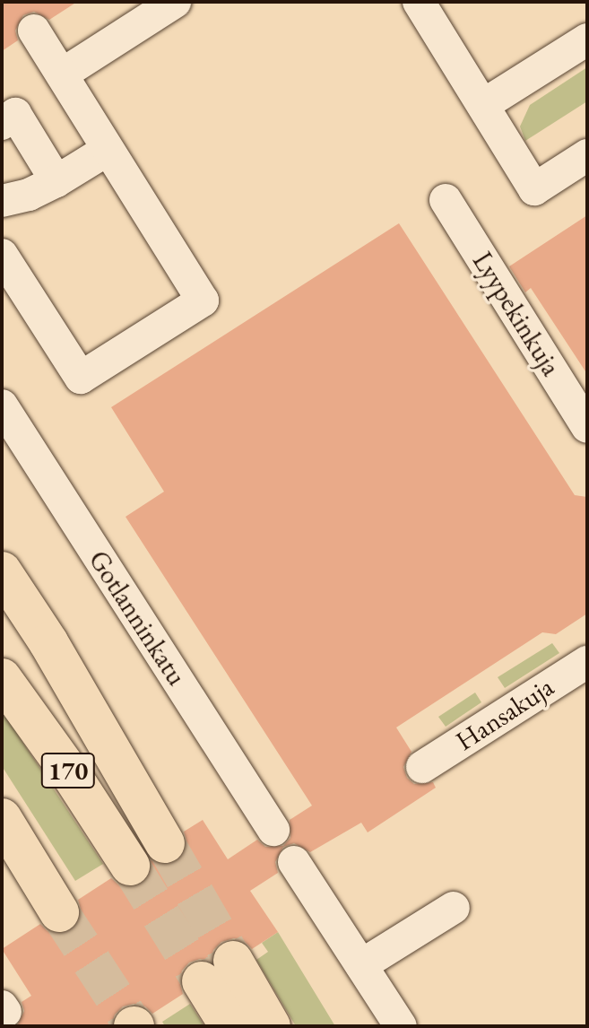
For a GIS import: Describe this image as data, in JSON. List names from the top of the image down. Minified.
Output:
{"streets":{"highway":["170"],"street":["Lyypekinkuja","Gotlanninkatu","Hansakuja"]}}
